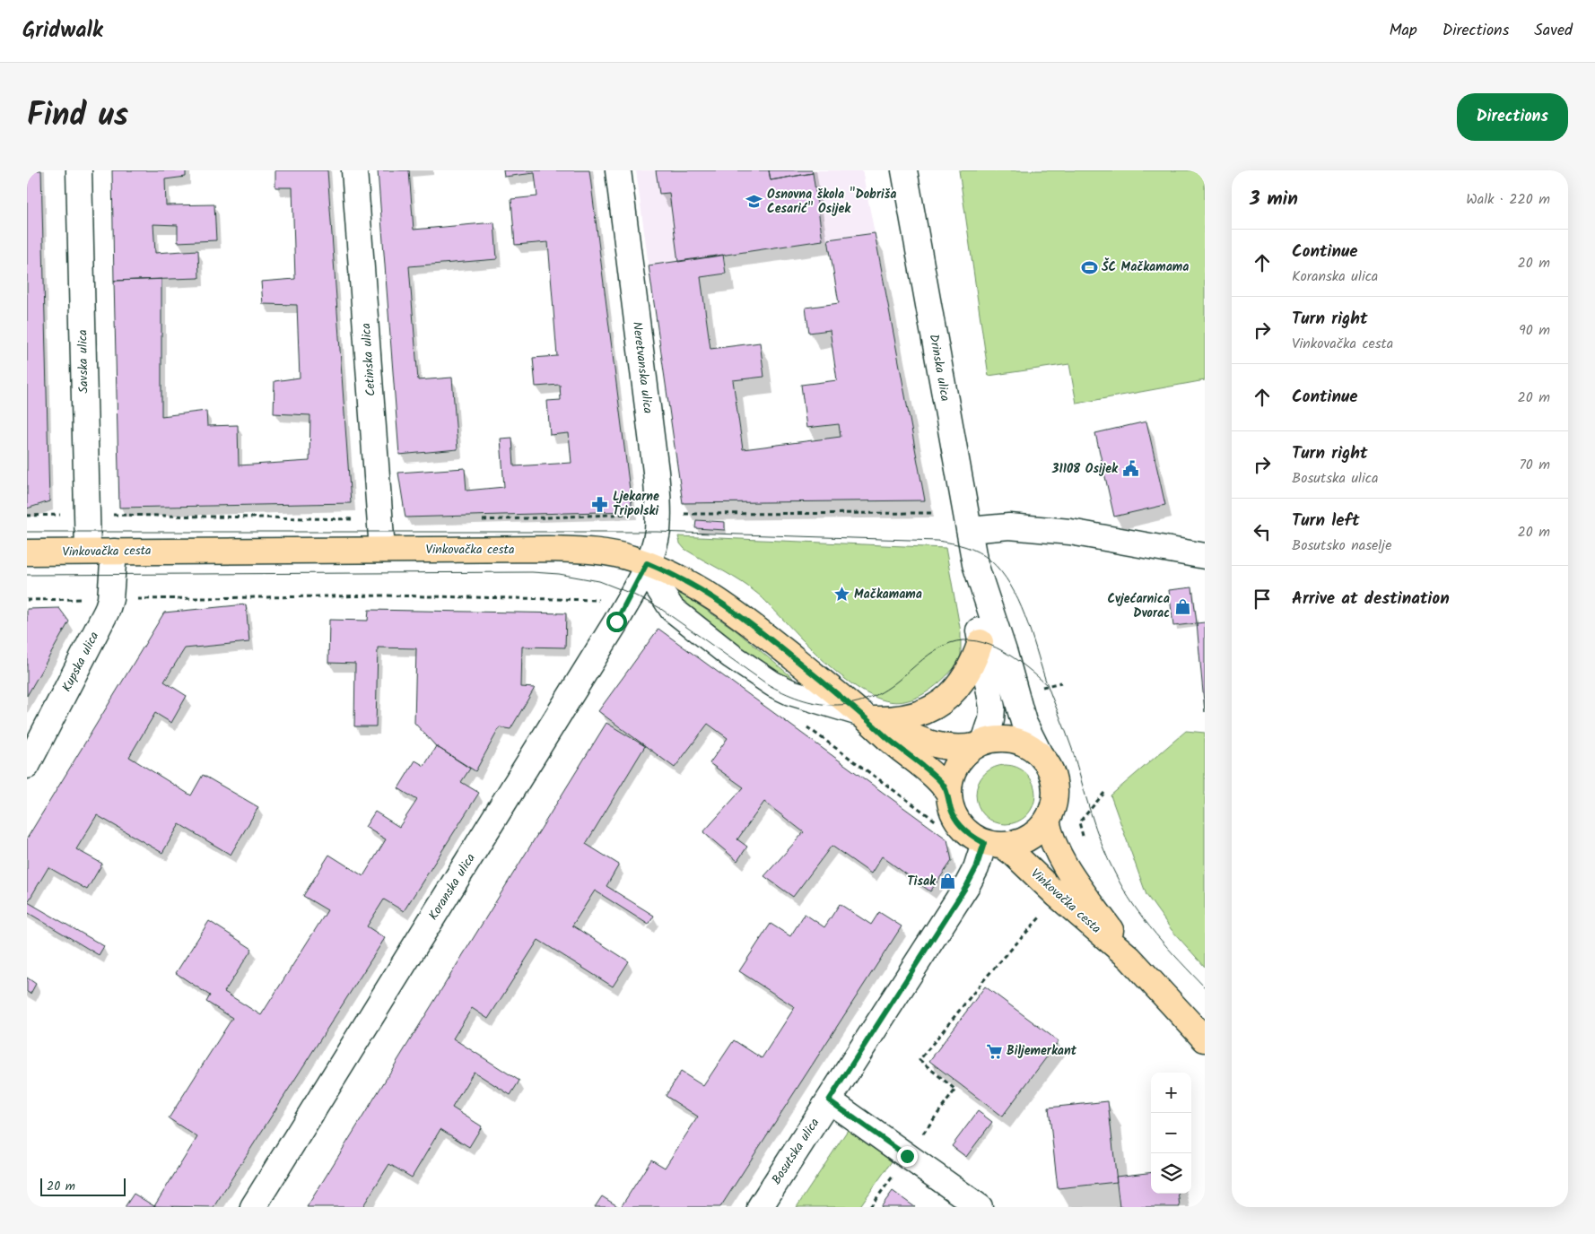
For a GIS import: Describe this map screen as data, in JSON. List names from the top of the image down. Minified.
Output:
{"streets":{"main road":["Vinkovačka cesta"],"street":["Cetinska ulica","Savska ulica","Neretvanska ulica","Drinska ulica","Kupska ulica","Koranska ulica","Bosutska ulica"]},"crossings":[["Cetinska ulica","Vinkovačka cesta"],["Savska ulica","Vinkovačka cesta"],["Neretvanska ulica","Vinkovačka cesta"],["Neretvanska ulica","Koranska ulica"],["Drinska ulica","Vinkovačka cesta"],["Drinska ulica","Bosutska ulica"],["Vinkovačka cesta","Kupska ulica"],["Vinkovačka cesta","Koranska ulica"],["Vinkovačka cesta","Bosutska ulica"]],"places":{"school or university":["Osnovna škola \"Dobriša Cesarić\" Osijek"],"sports":["ŠC Mačkamama"],"public building":["31108 Osijek"],"pharmacy":["Ljekarne Tripolski"],"place":["Mačkamama"],"shop":["Cvjećarnica Dvorac","Tisak"],"supermarket":["Biljemerkant"]},"scale_bar":"20 m","page":{"header":"Gridwalk","nav":["Map","Directions","Saved"],"title":"Find us","buttons":"Directions","heading":["3 min","Walk · 220 m"],"list":[["Continue","Koranska ulica","20 m"],["Turn right","Vinkovačka cesta","90 m"],["Continue","20 m"],["Turn right","Bosutska ulica","70 m"],["Turn left","Bosutsko naselje","20 m"],"Arrive at destination"],"map_buttons":["+","−"],"scale":"20 m"}}
